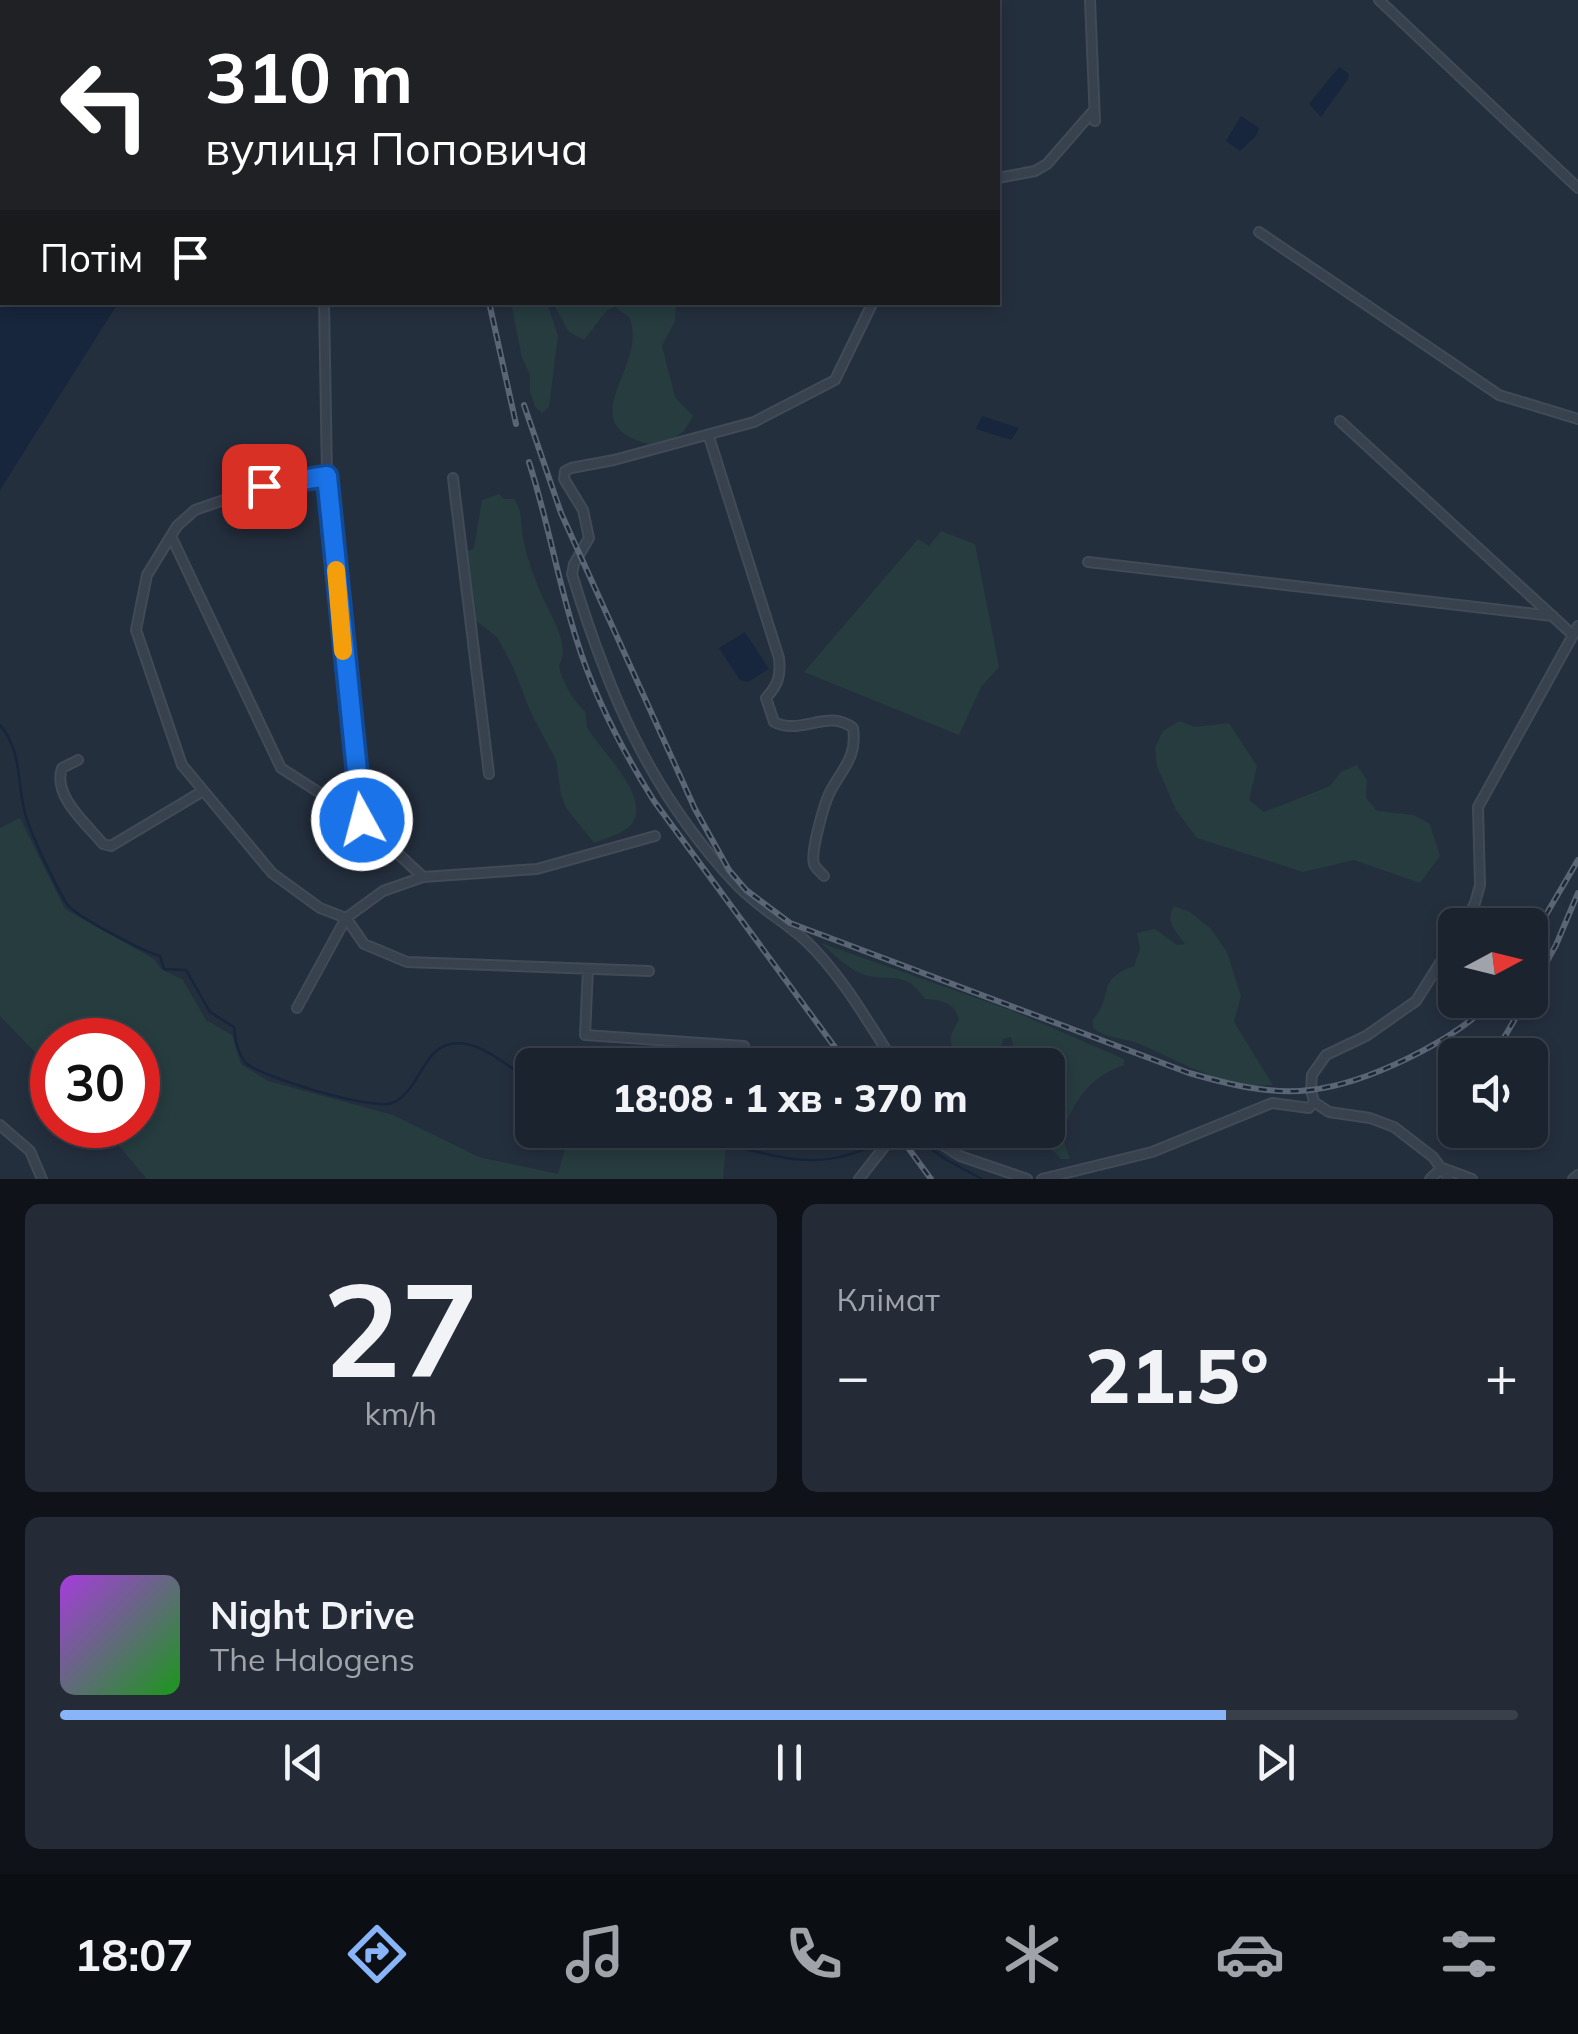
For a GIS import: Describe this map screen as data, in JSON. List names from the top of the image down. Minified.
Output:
{"north":"right","page":{"turn":["310 m","вулиця Поповича"],"then":"Потім","limit":"30","trip":"18:08 · 1 хв · 370 m","tile":[["27","km/h"],"Клімат"],"heat":["−","21.5°","+"],"song":["Night Drive","The Halogens"],"tabs":"18:07"}}
